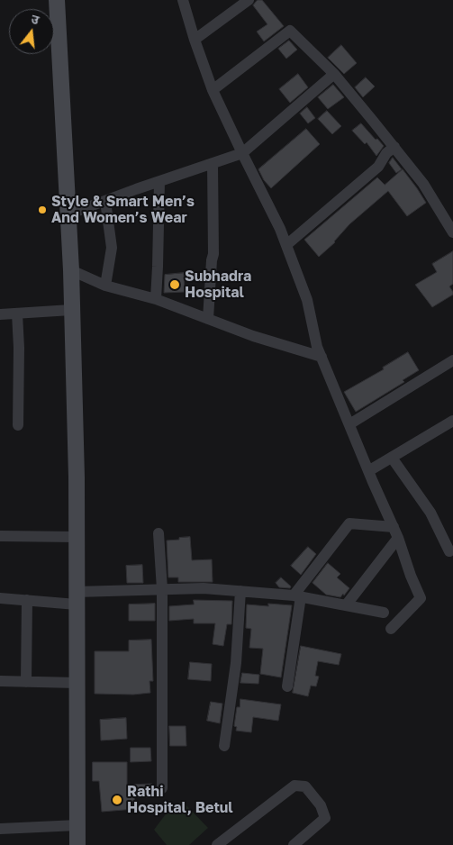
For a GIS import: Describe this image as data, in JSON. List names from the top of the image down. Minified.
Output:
{"places":["Style & Smart Men’s And Women’s Wear","Subhadra Hospital","Rathi Hospital, Betul"],"north":"top"}
